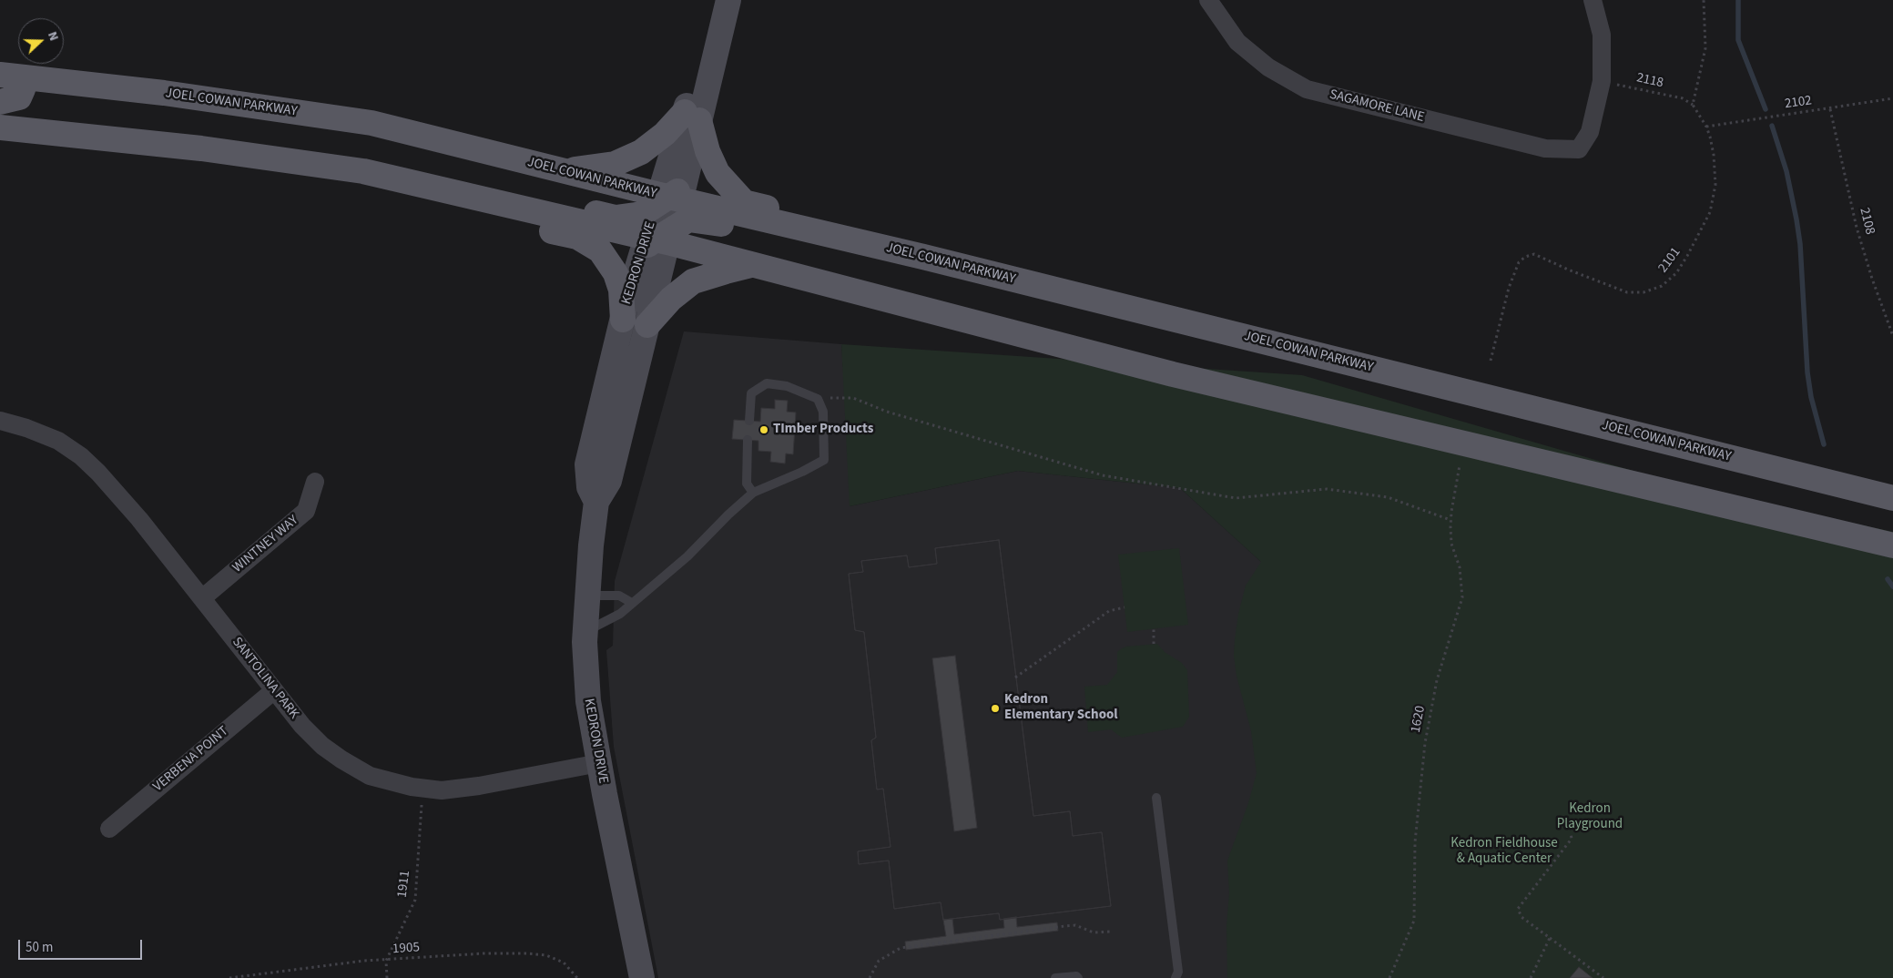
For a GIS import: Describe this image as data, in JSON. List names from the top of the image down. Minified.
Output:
{"streets":{"main road":["JOEL COWAN PARKWAY"],"street":["SAGAMORE LANE","KEDRON DRIVE","WINTNEY WAY","SANTOLINA PARK","VERBENA POINT"],"path":["2118","2102","2108","2101","1620","1911","1905"]},"crossings":[["2118","SAGAMORE LANE"],["2118","2101"],["JOEL COWAN PARKWAY","KEDRON DRIVE"],["2102","2108"],["2102","2101"],["KEDRON DRIVE","SANTOLINA PARK"],["WINTNEY WAY","SANTOLINA PARK"],["SANTOLINA PARK","VERBENA POINT"],["SANTOLINA PARK","1911"],["1911","1905"]],"parks":["Kedron Playground","Kedron Fieldhouse & Aquatic Center"],"places":["TImber Products","Kedron Elementary School"],"scale_bar":"50 m","north":"right"}
